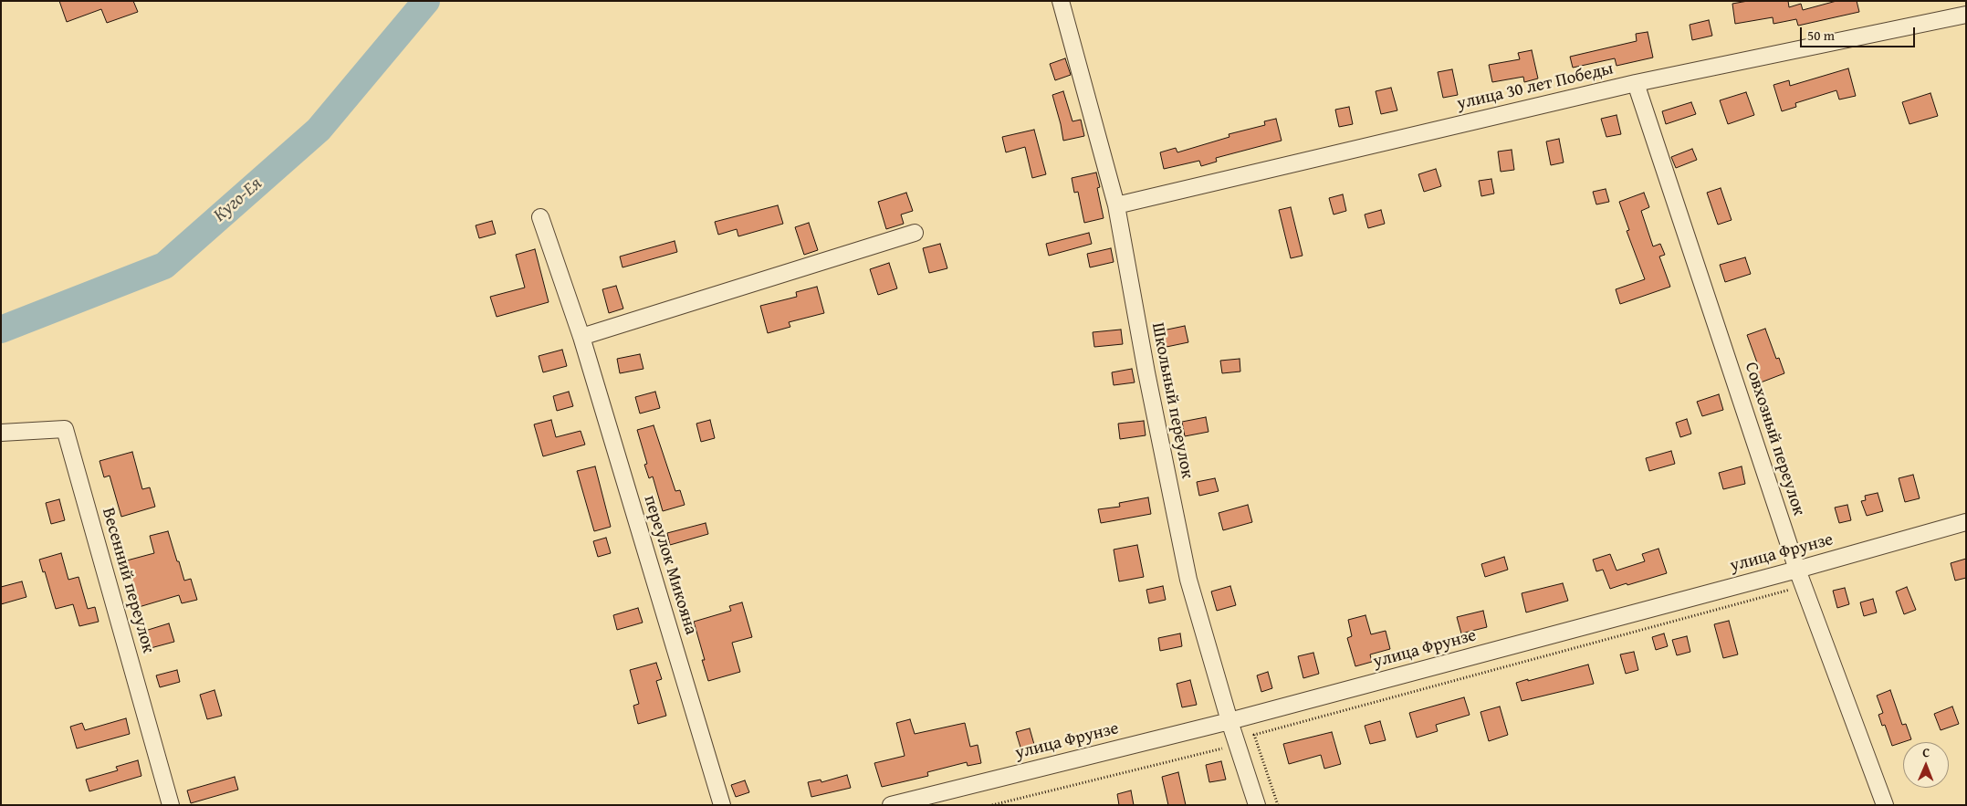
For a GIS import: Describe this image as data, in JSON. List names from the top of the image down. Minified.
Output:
{"streets":{"street":["улица 30 лет Победы","Школьный переулок","Совхозный переулок","улица Фрунзе","переулок Микояна","Весенний переулок"]},"crossings":[["улица 30 лет Победы","Школьный переулок"],["улица 30 лет Победы","Совхозный переулок"],["Школьный переулок","улица Фрунзе"],["Совхозный переулок","улица Фрунзе"]],"water":["Куго-Ея"],"scale_bar":"50 m","north":"top"}
